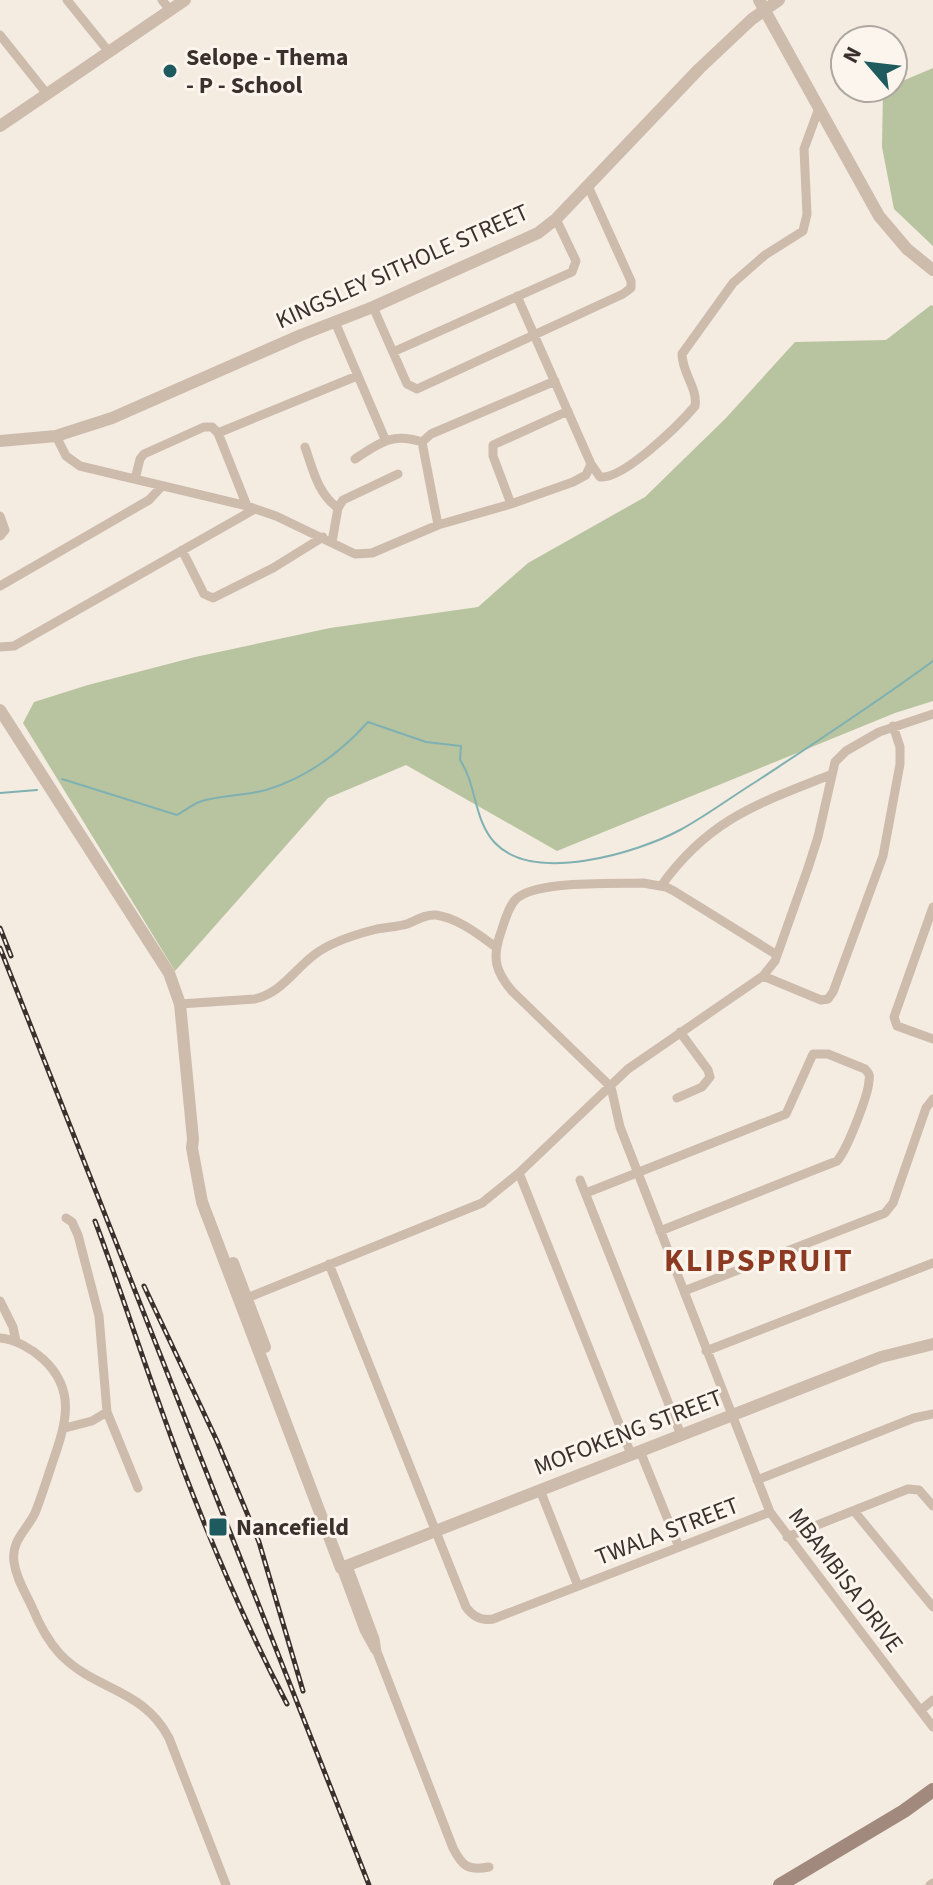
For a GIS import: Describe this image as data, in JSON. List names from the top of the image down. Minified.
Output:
{"streets":{"street":["KINGSLEY SITHOLE STREET","MOFOKENG STREET","TWALA STREET","MBAMBISA DRIVE"]},"crossings":[["MOFOKENG STREET","TWALA STREET"],["MOFOKENG STREET","MBAMBISA DRIVE"],["TWALA STREET","MBAMBISA DRIVE"]],"districts":["KLIPSPRUIT"],"places":{"other":["Selope - Thema - P - School"],"transit":["Nancefield"]},"north":"top left"}
